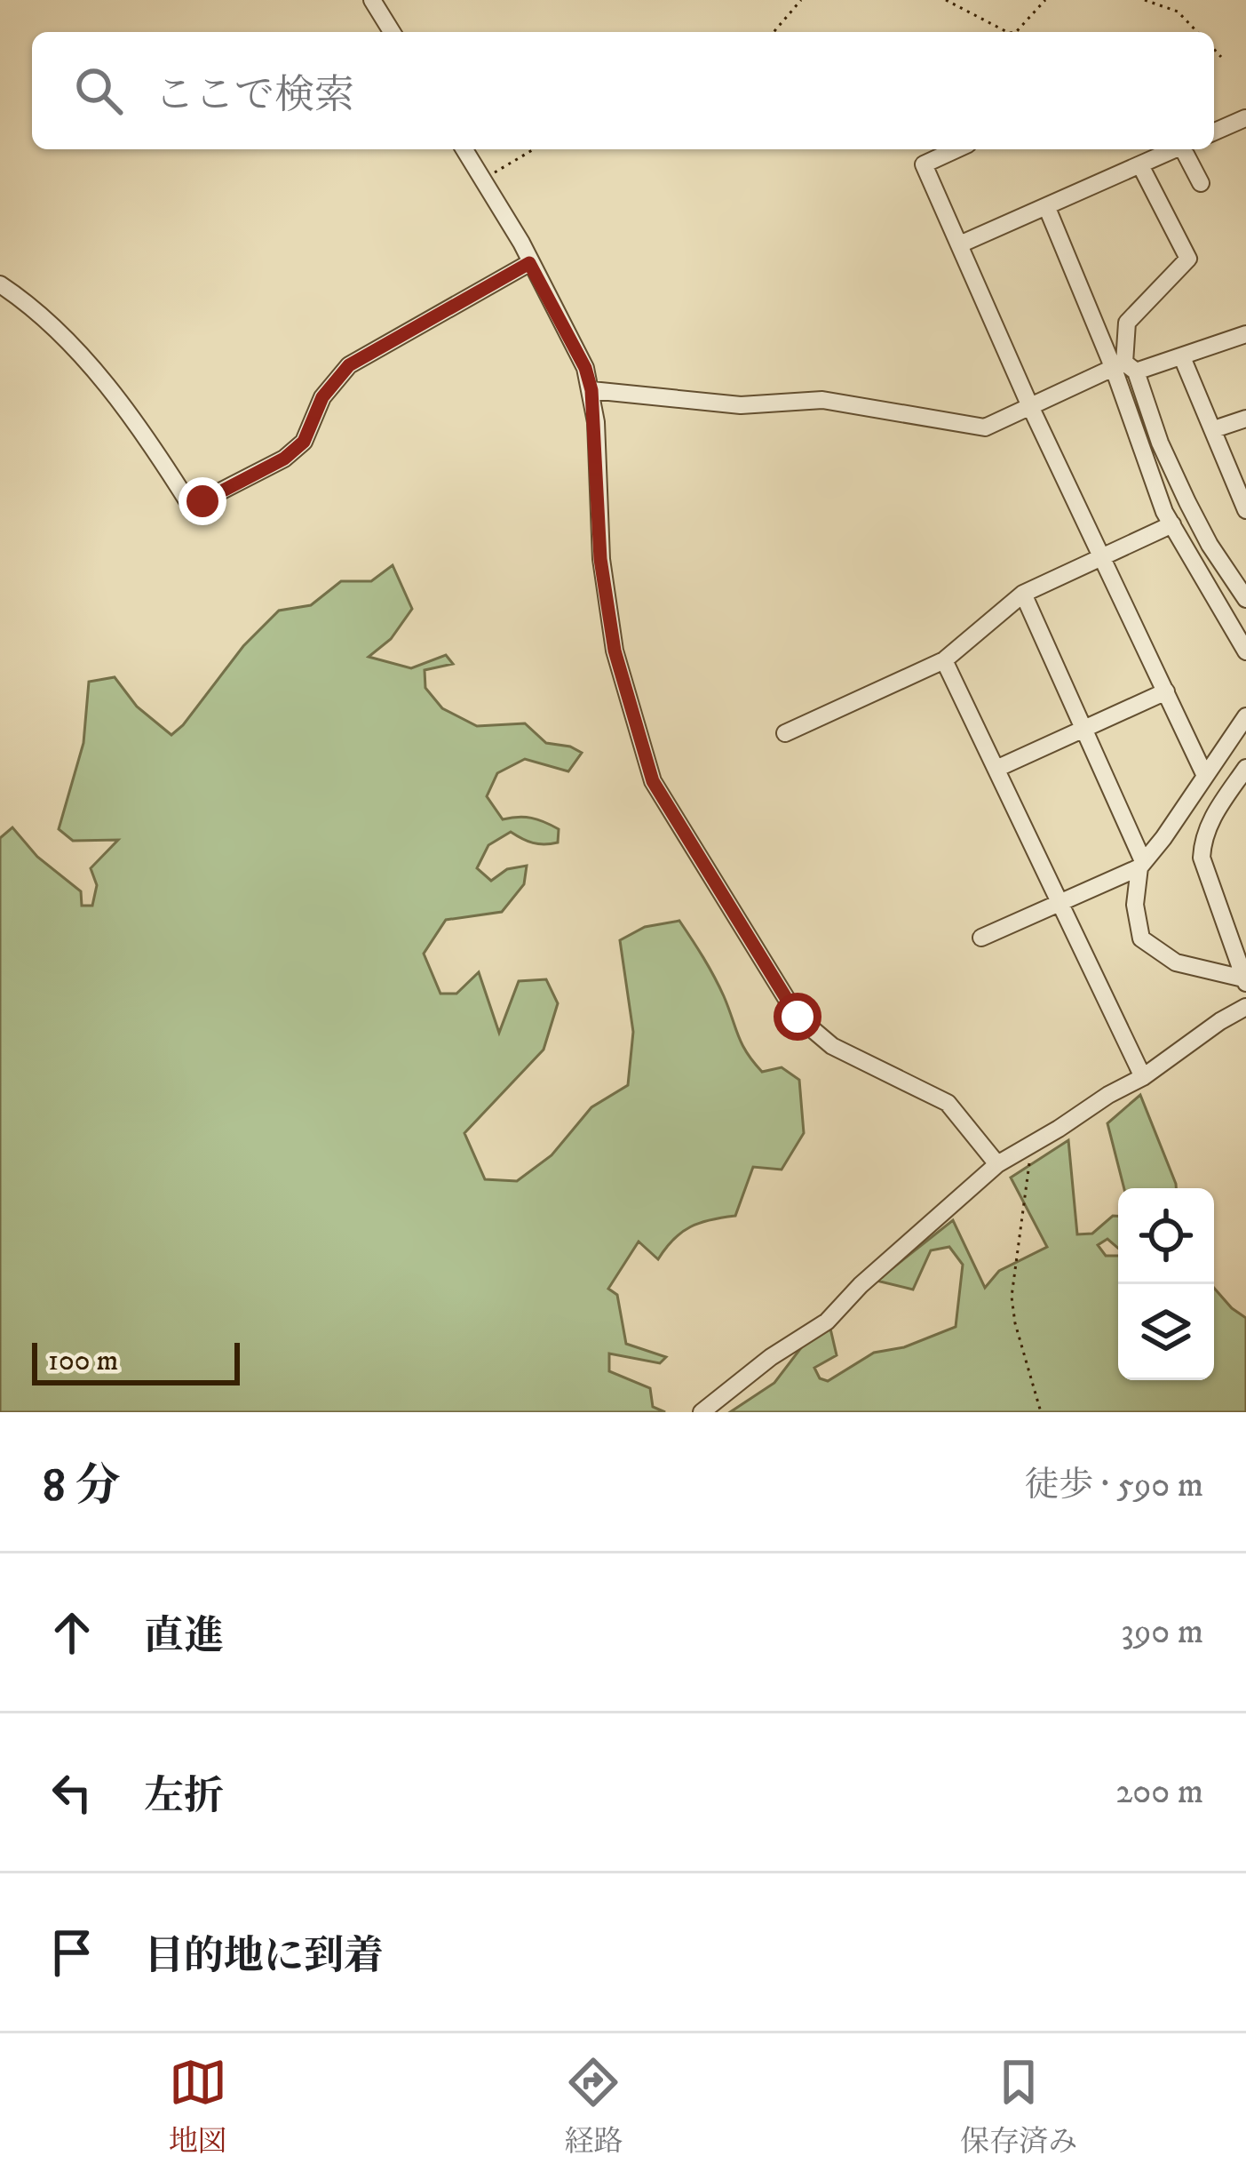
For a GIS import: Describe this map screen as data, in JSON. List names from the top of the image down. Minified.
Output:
{"scale_bar":"100 m","page":{"search":"ここで検索","scale":"100 m","heading":["8 分","徒歩 · 590 m"],"list":[["直進","390 m"],["左折","200 m"],"目的地に到着"],"nav":["地図","経路","保存済み"]}}
